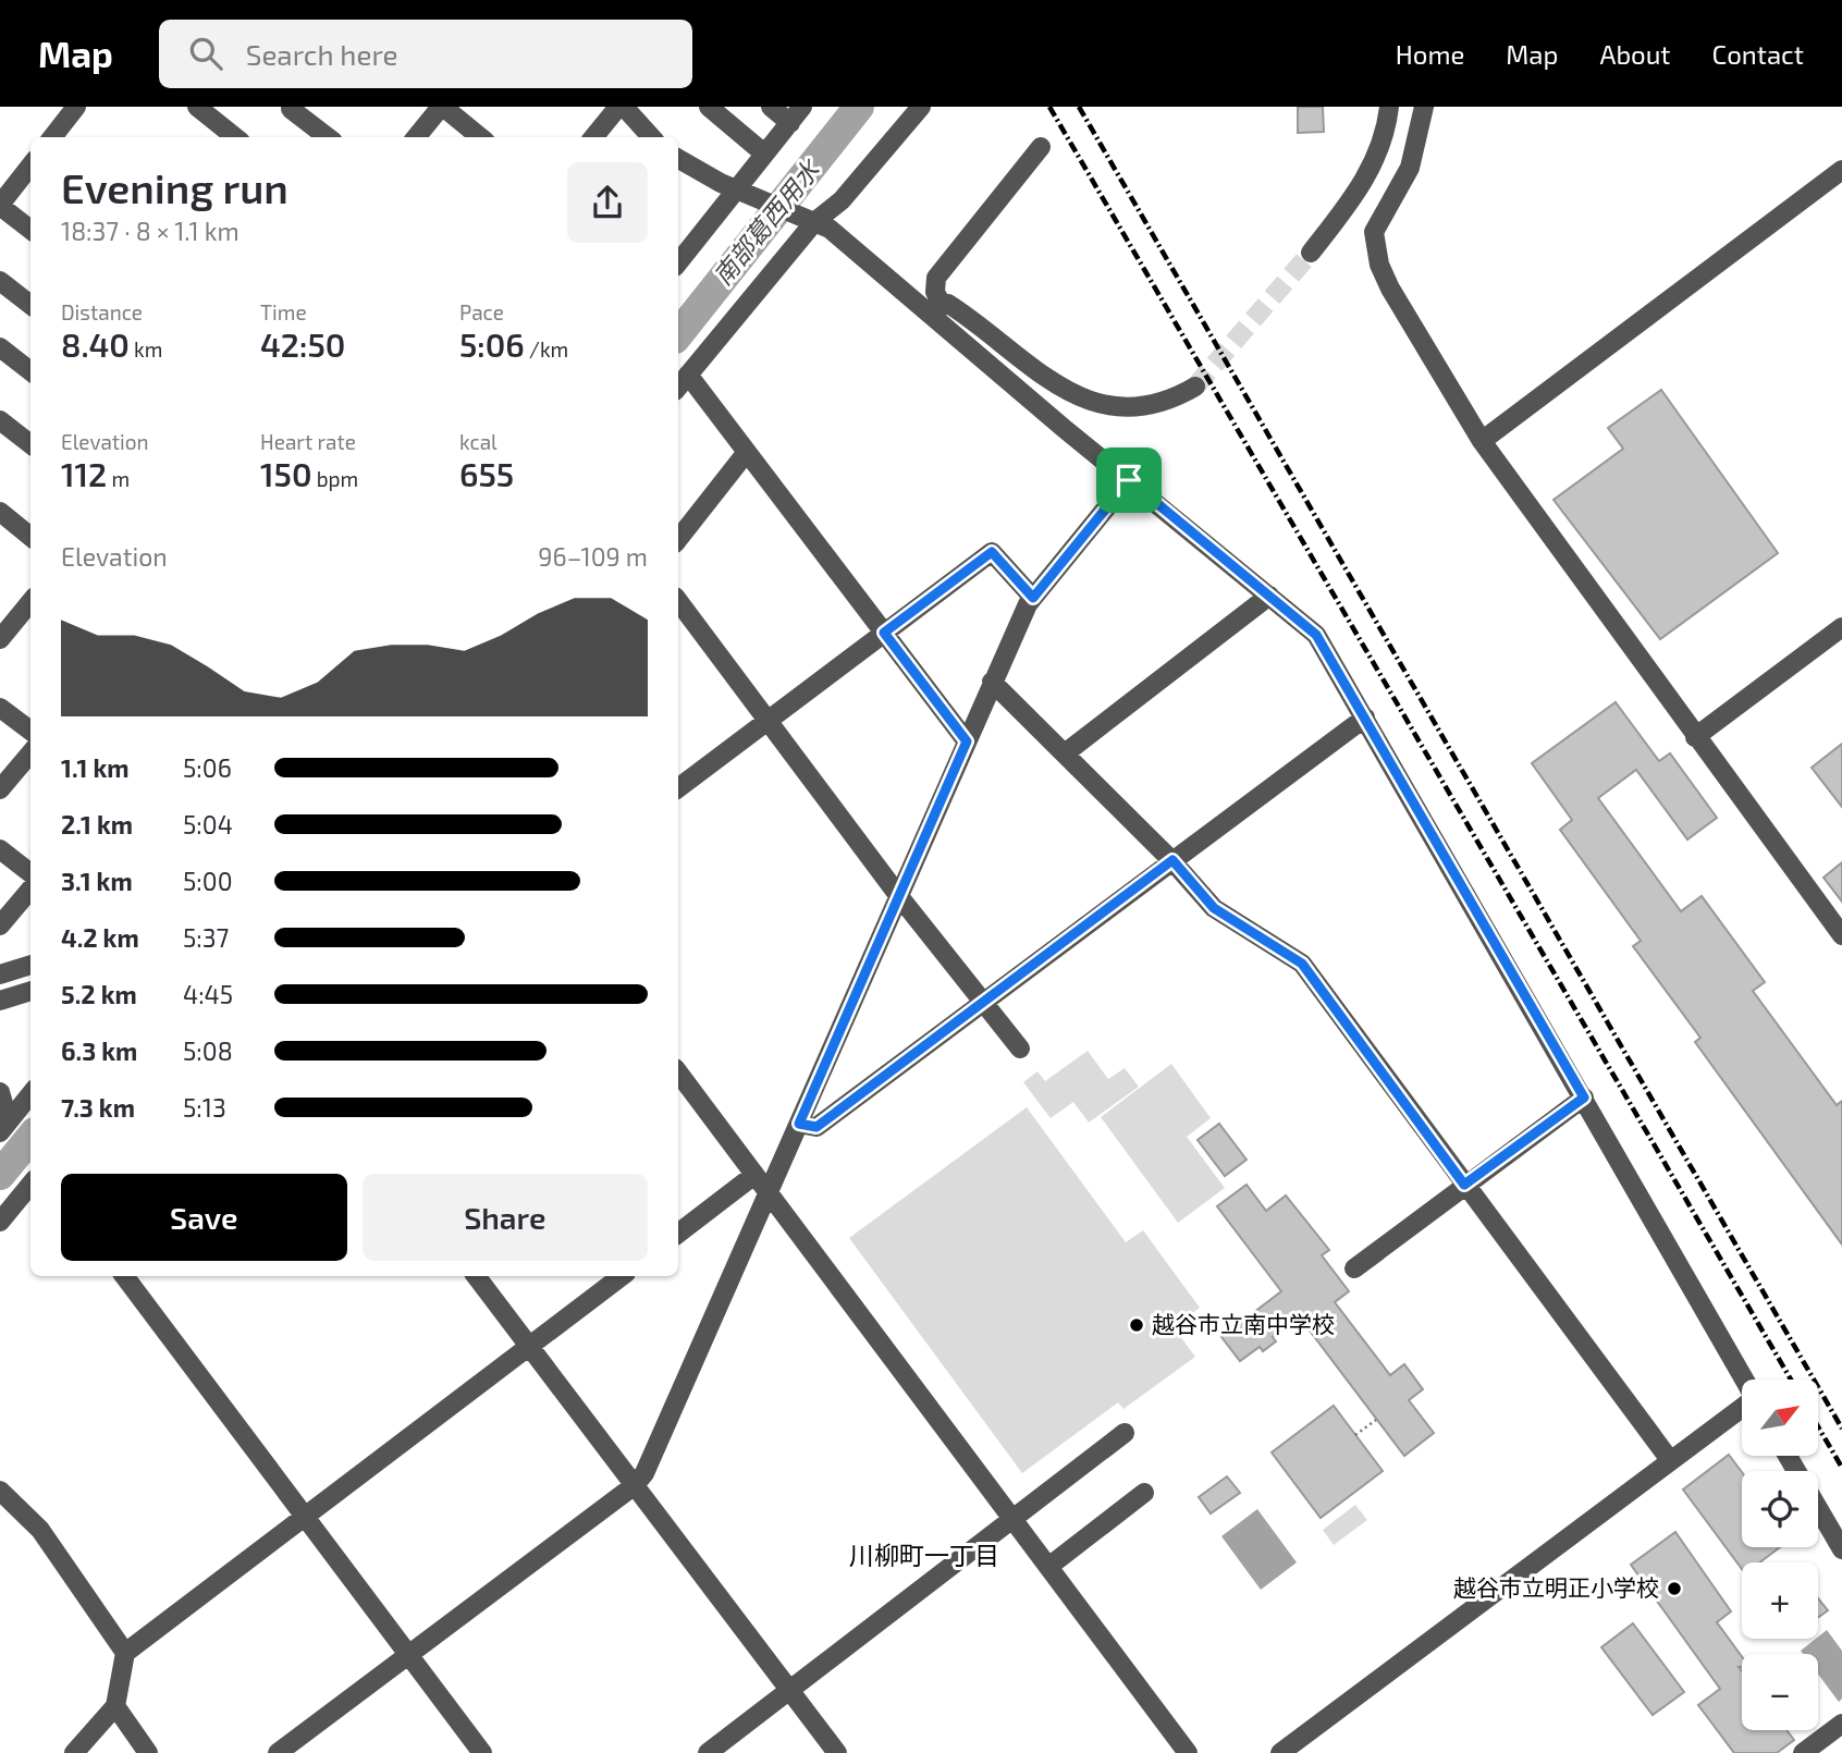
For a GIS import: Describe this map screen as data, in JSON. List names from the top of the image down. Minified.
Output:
{"districts":["川柳町一丁目"],"water":["南部葛西用水"],"places":["越谷市立南中学校","越谷市立明正小学校"],"north":"top right","page":{"header":"Map","search":"Search here","nav":["Home","Map","About","Contact"],"heading":["Evening run","18:37 · 8 × 1.1 km"],"stats":[["Distance","8.40 km"],["Time","42:50"],["Pace","5:06 /km"],["Elevation","112 m"],["Heart rate","150 bpm"],["kcal","655"]],"chart":["Elevation","96–109 m"],"list":[{"name":"1.1 km","note":"5:06"},{"name":"2.1 km","note":"5:04"},{"name":"3.1 km","note":"5:00"},{"name":"4.2 km","note":"5:37"},{"name":"5.2 km","note":"4:45"},{"name":"6.3 km","note":"5:08"},{"name":"7.3 km","note":"5:13"}],"buttons":["Save","Share"],"map_buttons":["+","−"]}}
